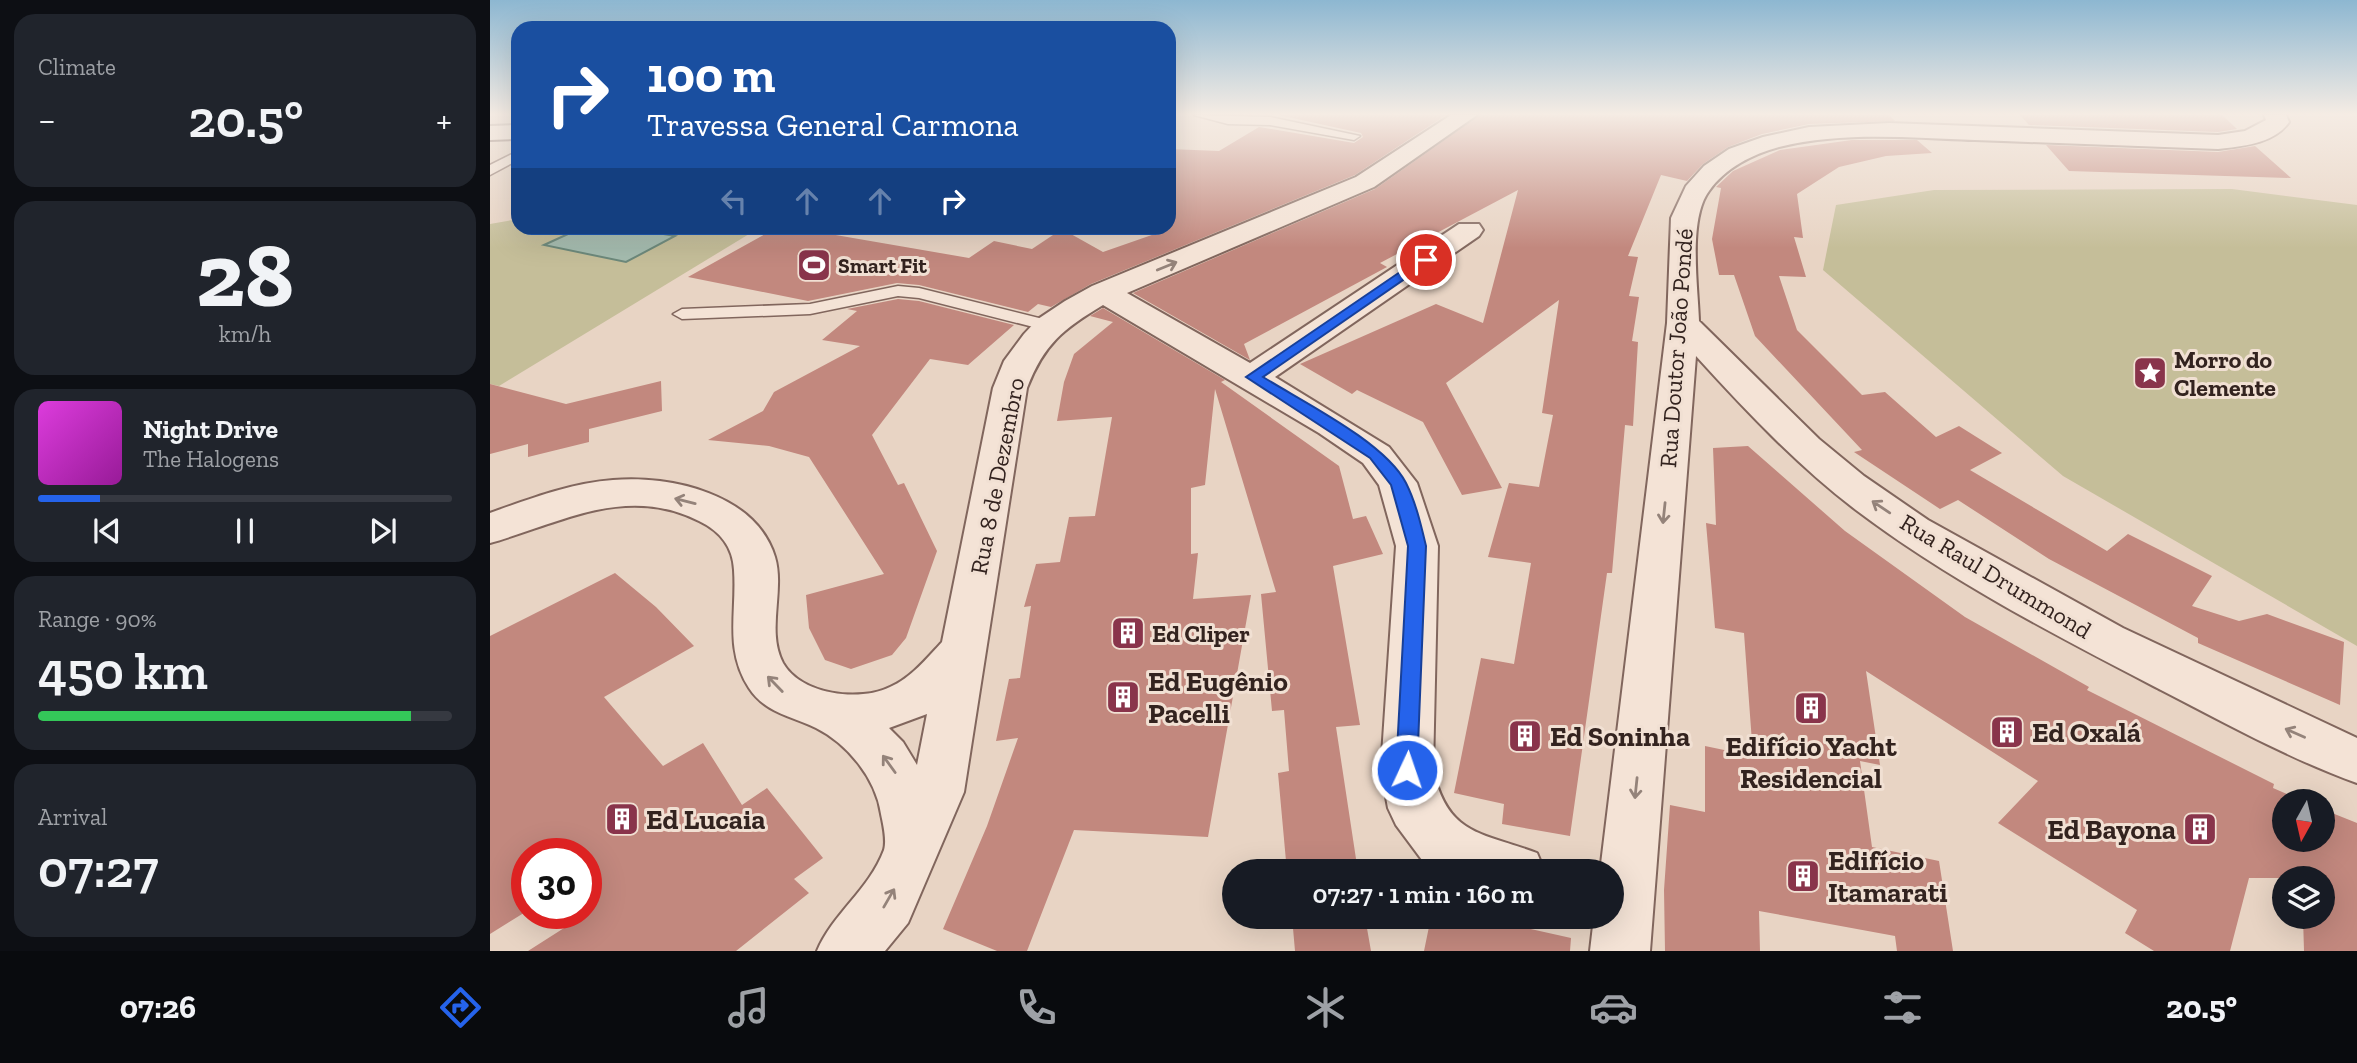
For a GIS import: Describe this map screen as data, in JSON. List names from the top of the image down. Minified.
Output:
{"streets":{"street":["Rua Doutor João Pondé","Rua 8 de Dezembro","Rua Raul Drummond"]},"crossings":[["Rua Doutor João Pondé","Rua Raul Drummond"]],"one_way":["Rua Doutor João Pondé","Rua Raul Drummond"],"places":{"sports":["Smart Fit"],"place":["Morro do Clemente"],"building":["Ed Cliper","Ed Eugênio Pacelli","Edifício Yacht Residencial","Ed Oxalá","Ed Soninha","Ed Lucaia","Ed Bayona","Edifício Itamarati"]},"north":"bottom","page":{"tile":["Climate",["28","km/h"],["Range · 90%","450 km"],["Arrival","07:27"]],"turn":["100 m","Travessa General Carmona"],"heat":["−","20.5°","+"],"song":["Night Drive","The Halogens"],"limit":"30","trip":"07:27 · 1 min · 160 m","tabs":["07:26","20.5°"]}}
